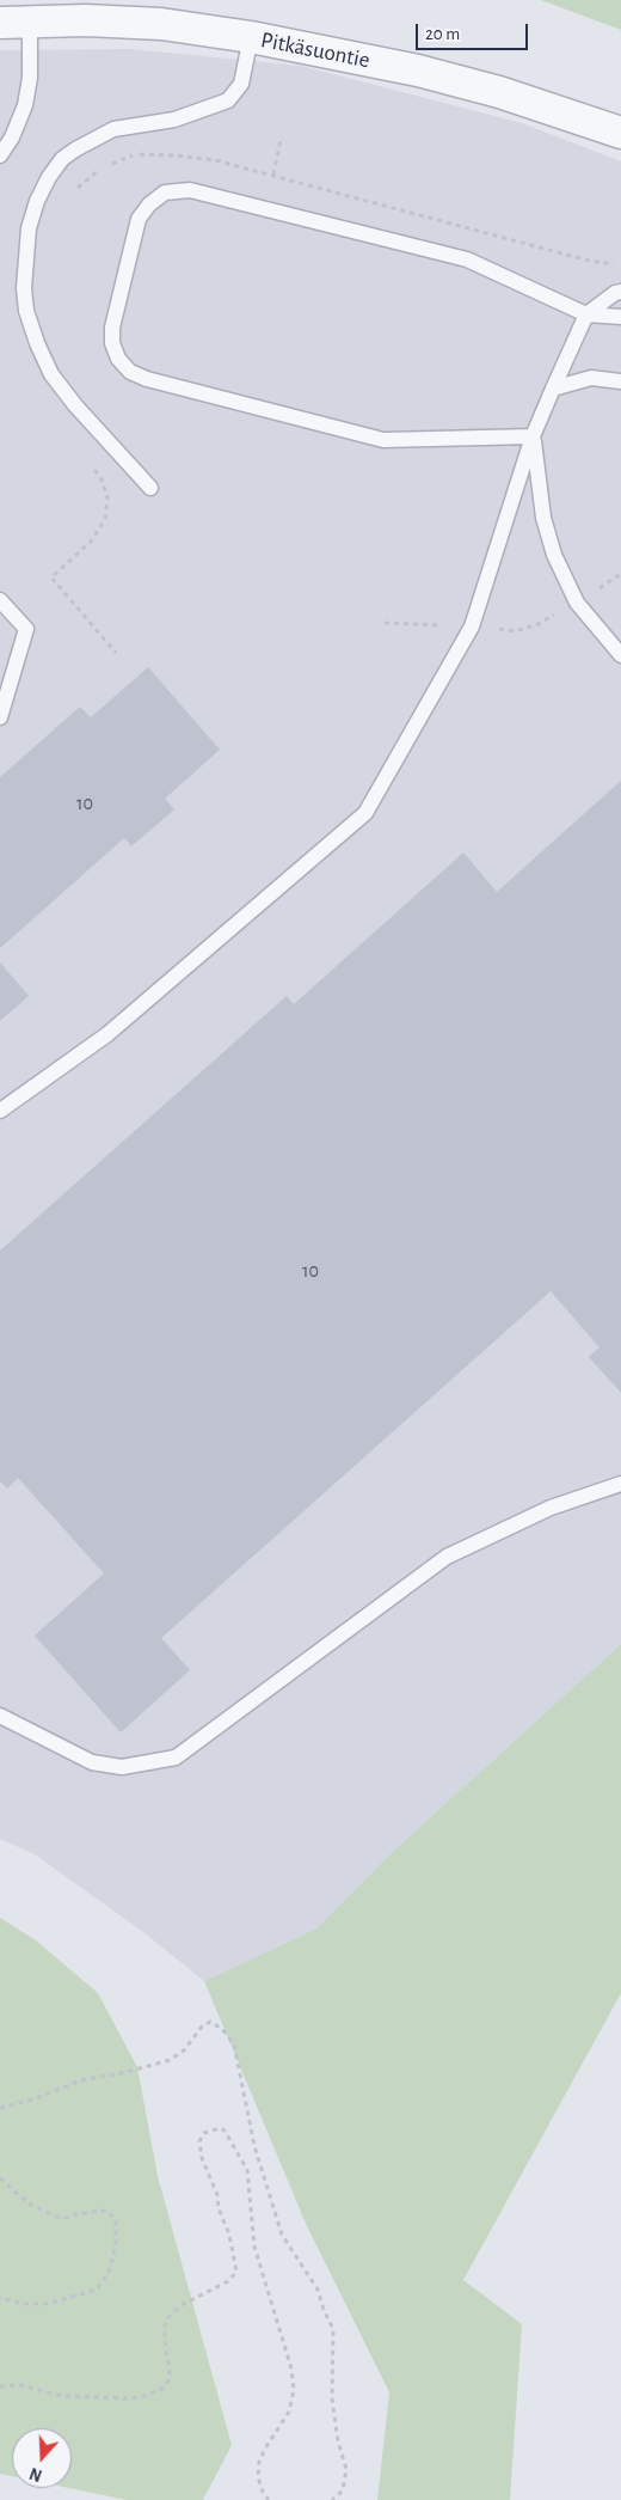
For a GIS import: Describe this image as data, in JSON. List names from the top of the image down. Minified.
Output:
{"streets":{"street":["Pitkäsuontie"]},"house_numbers":["10","10"],"scale_bar":"20 m","north":"bottom"}
